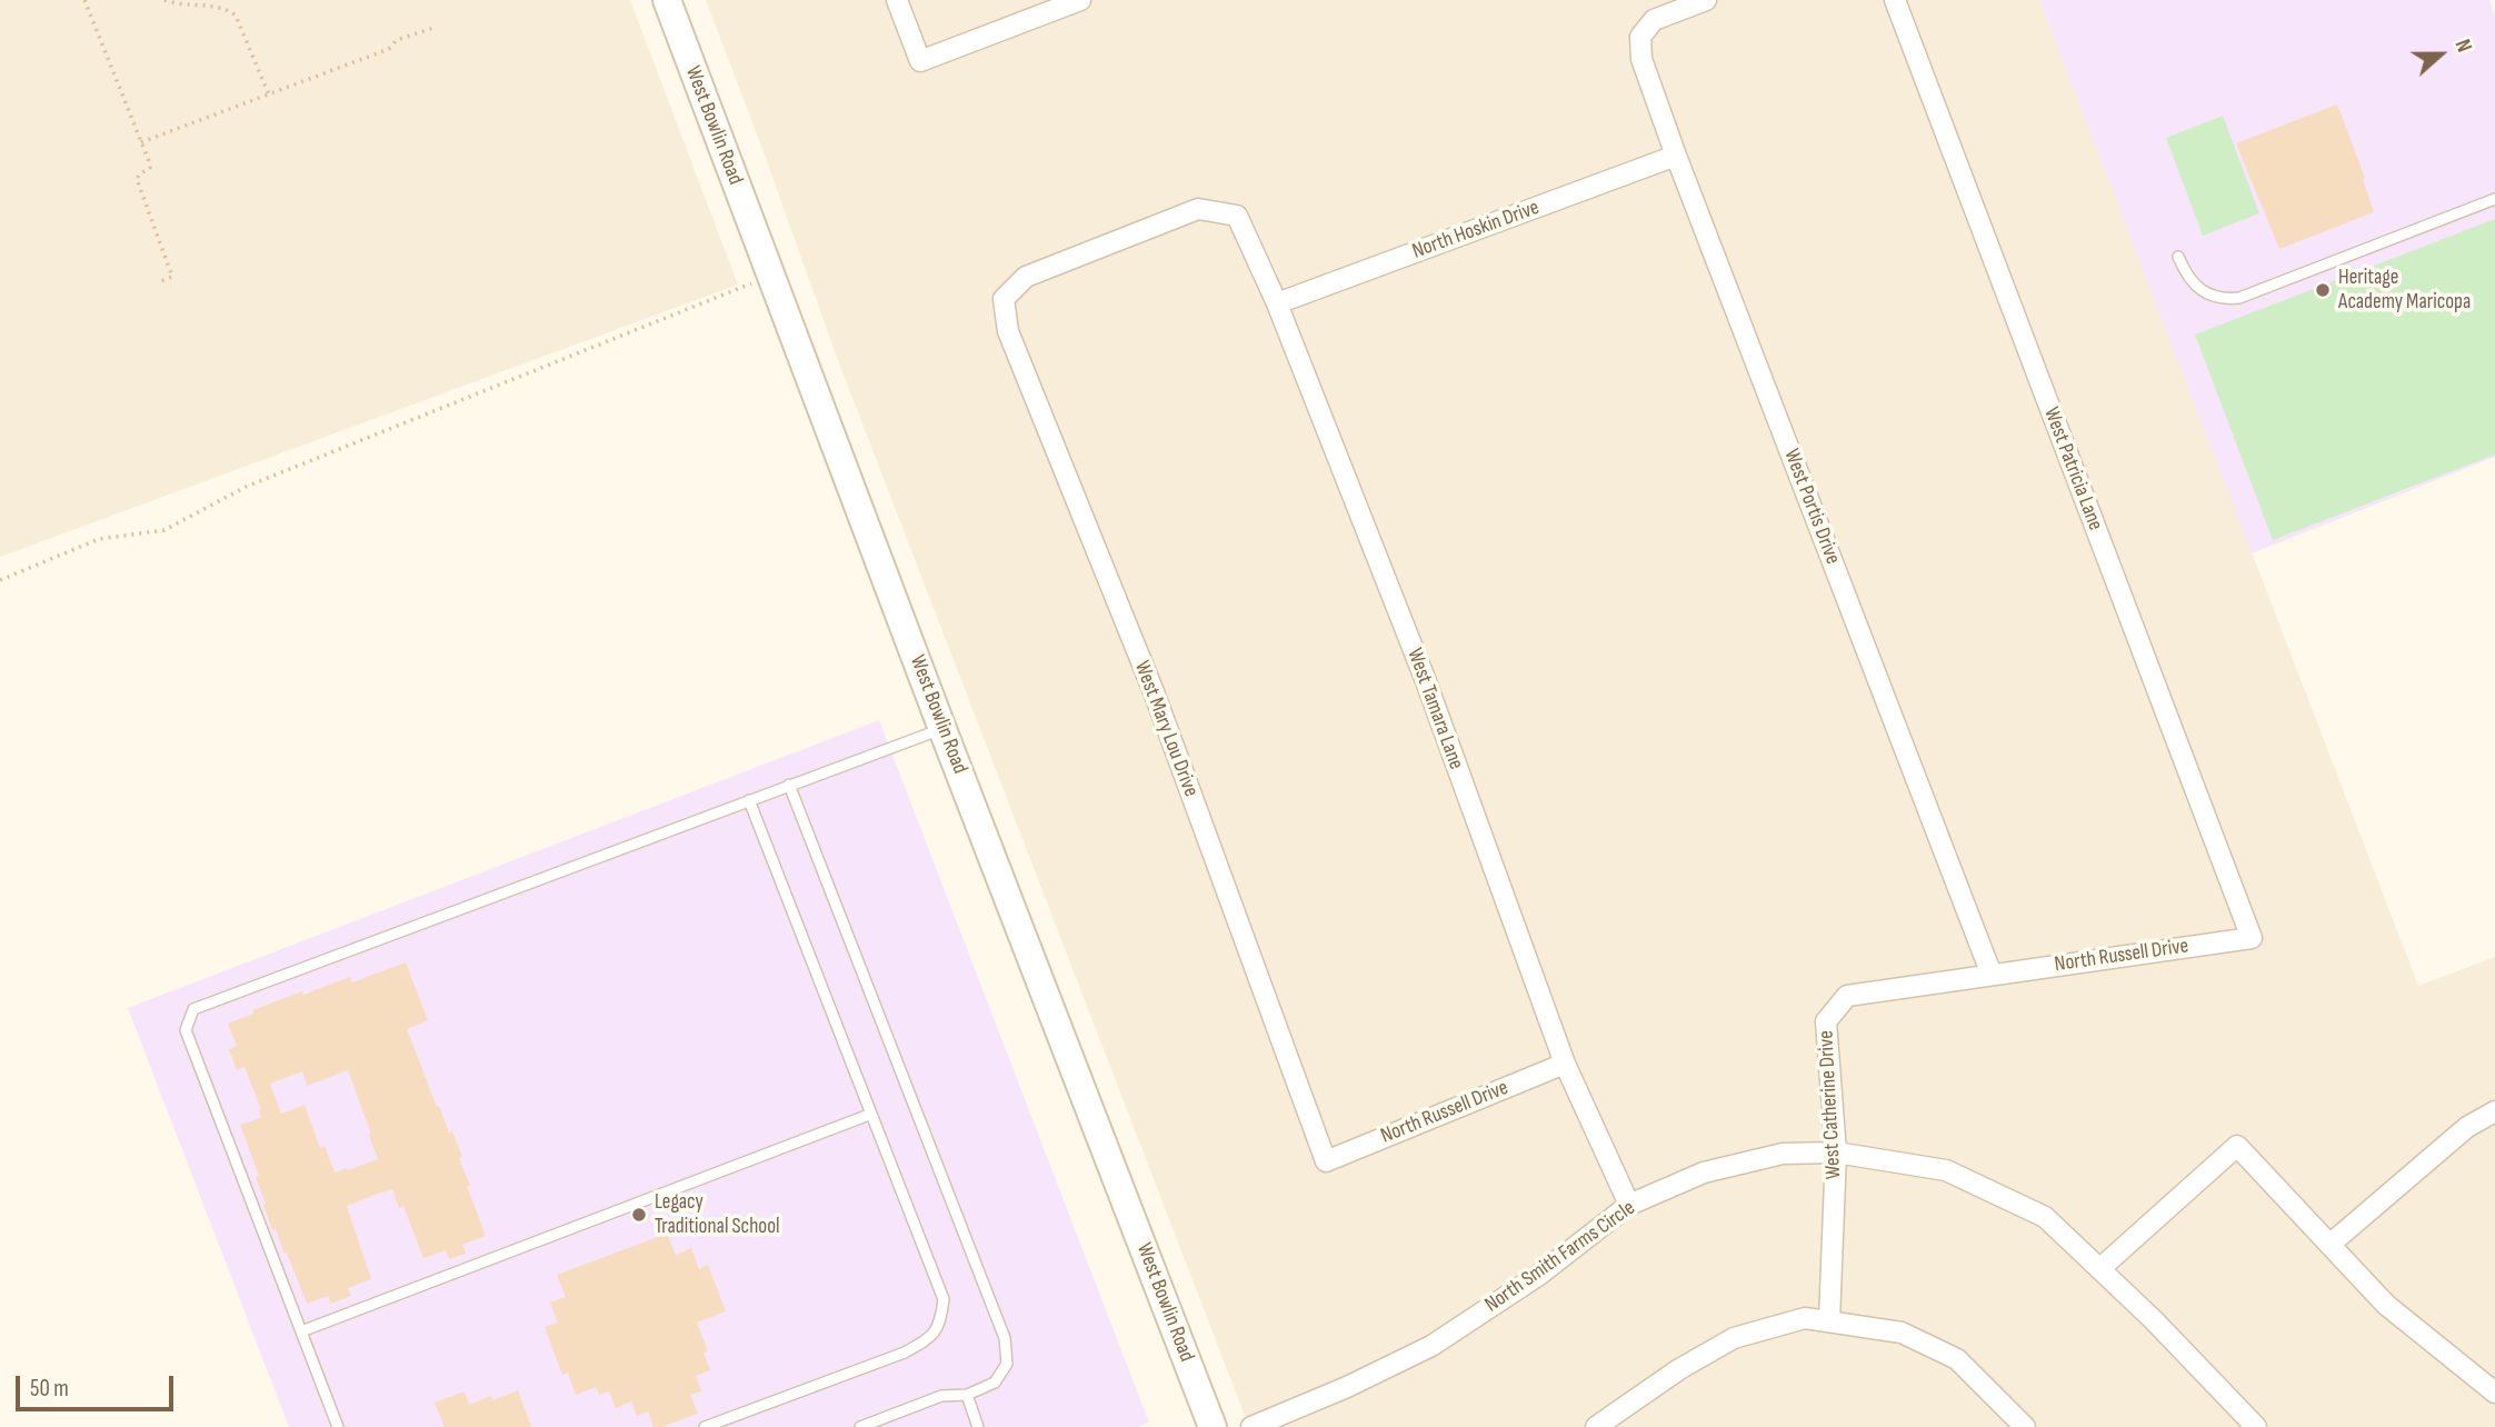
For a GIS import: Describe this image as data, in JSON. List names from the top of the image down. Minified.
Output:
{"streets":{"street":["West Bowlin Road","North Hoskin Drive","West Patricia Lane","West Portis Drive","West Tamara Lane","West Mary Lou Drive","North Russell Drive","West Catherine Drive","North Smith Farms Circle"]},"crossings":[["North Hoskin Drive","West Portis Drive"],["North Hoskin Drive","West Tamara Lane"],["West Patricia Lane","North Russell Drive"],["West Portis Drive","North Russell Drive"],["West Portis Drive","West Catherine Drive"],["West Tamara Lane","West Mary Lou Drive"],["West Tamara Lane","North Russell Drive"],["West Tamara Lane","North Smith Farms Circle"],["West Mary Lou Drive","North Russell Drive"],["North Russell Drive","West Catherine Drive"],["West Catherine Drive","North Smith Farms Circle"]],"places":["Heritage Academy Maricopa","Legacy Traditional School"],"scale_bar":"50 m","north":"right"}
